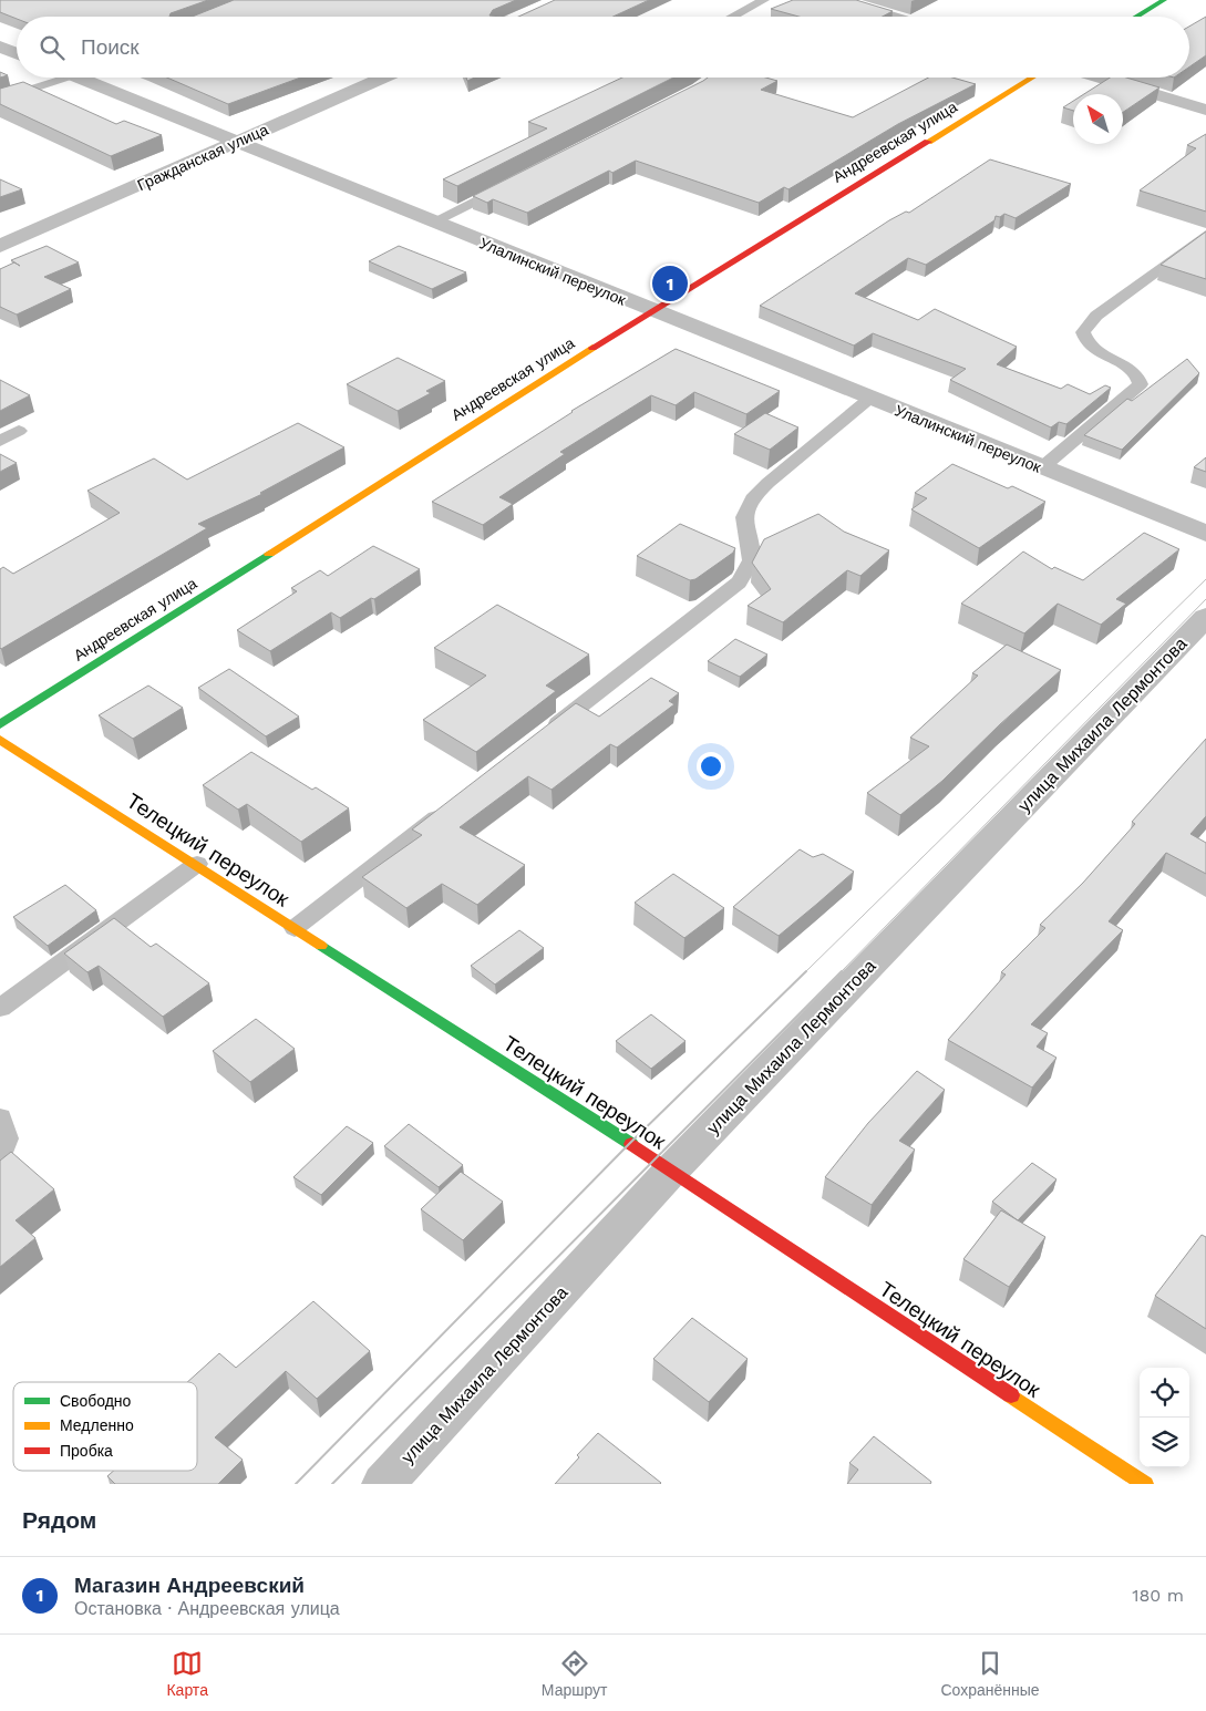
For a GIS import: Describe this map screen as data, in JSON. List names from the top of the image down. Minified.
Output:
{"streets":{"street":["Андреевская улица","Гражданская улица","Улалинский переулок","улица Михаила Лермонтова","Телецкий переулок"]},"crossings":[["Андреевская улица","Улалинский переулок"],["Гражданская улица","Улалинский переулок"],["улица Михаила Лермонтова","Телецкий переулок"]],"legend":["Свободно","Медленно","Пробка"],"north":"top left","page":{"search":"Поиск","pins":"1","heading":"Рядом","list":[{"mark":"1","name":"Магазин Андреевский","note":"Остановка · Андреевская улица","value":"180 m"}],"nav":["Карта","Маршрут","Сохранённые"]}}
